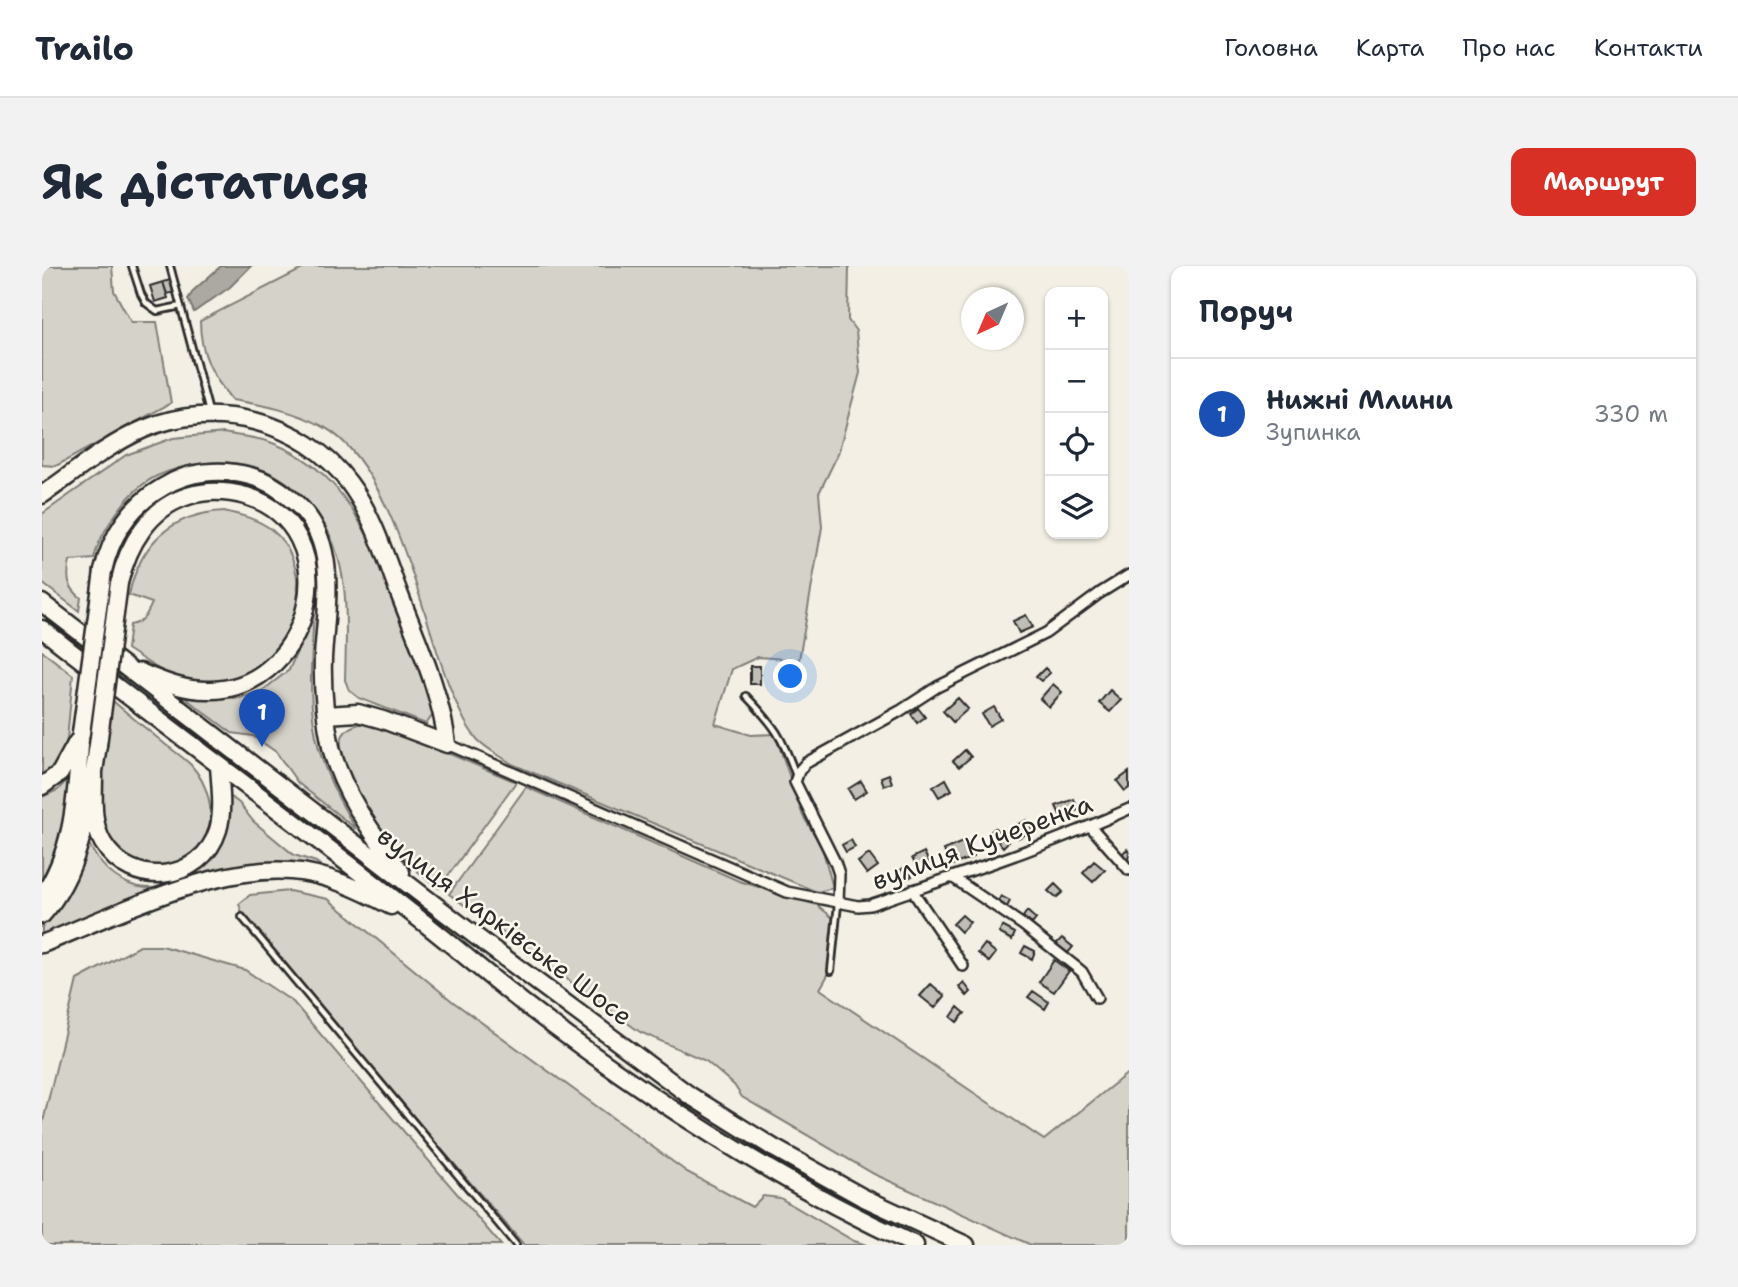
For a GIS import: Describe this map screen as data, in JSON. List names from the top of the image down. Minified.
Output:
{"streets":{"highway":["вулиця Харківське Шосе"],"street":["вулиця Кучеренка"]},"north":"bottom left","page":{"header":"Trailo","nav":["Головна","Карта","Про нас","Контакти"],"buttons":"Маршрут","title":"Як дістатися","heading":"Поруч","map_buttons":["+","−"],"list":[{"mark":"1","name":"Нижні Млини","note":"Зупинка","value":"330 m"}],"pins":"1"}}
